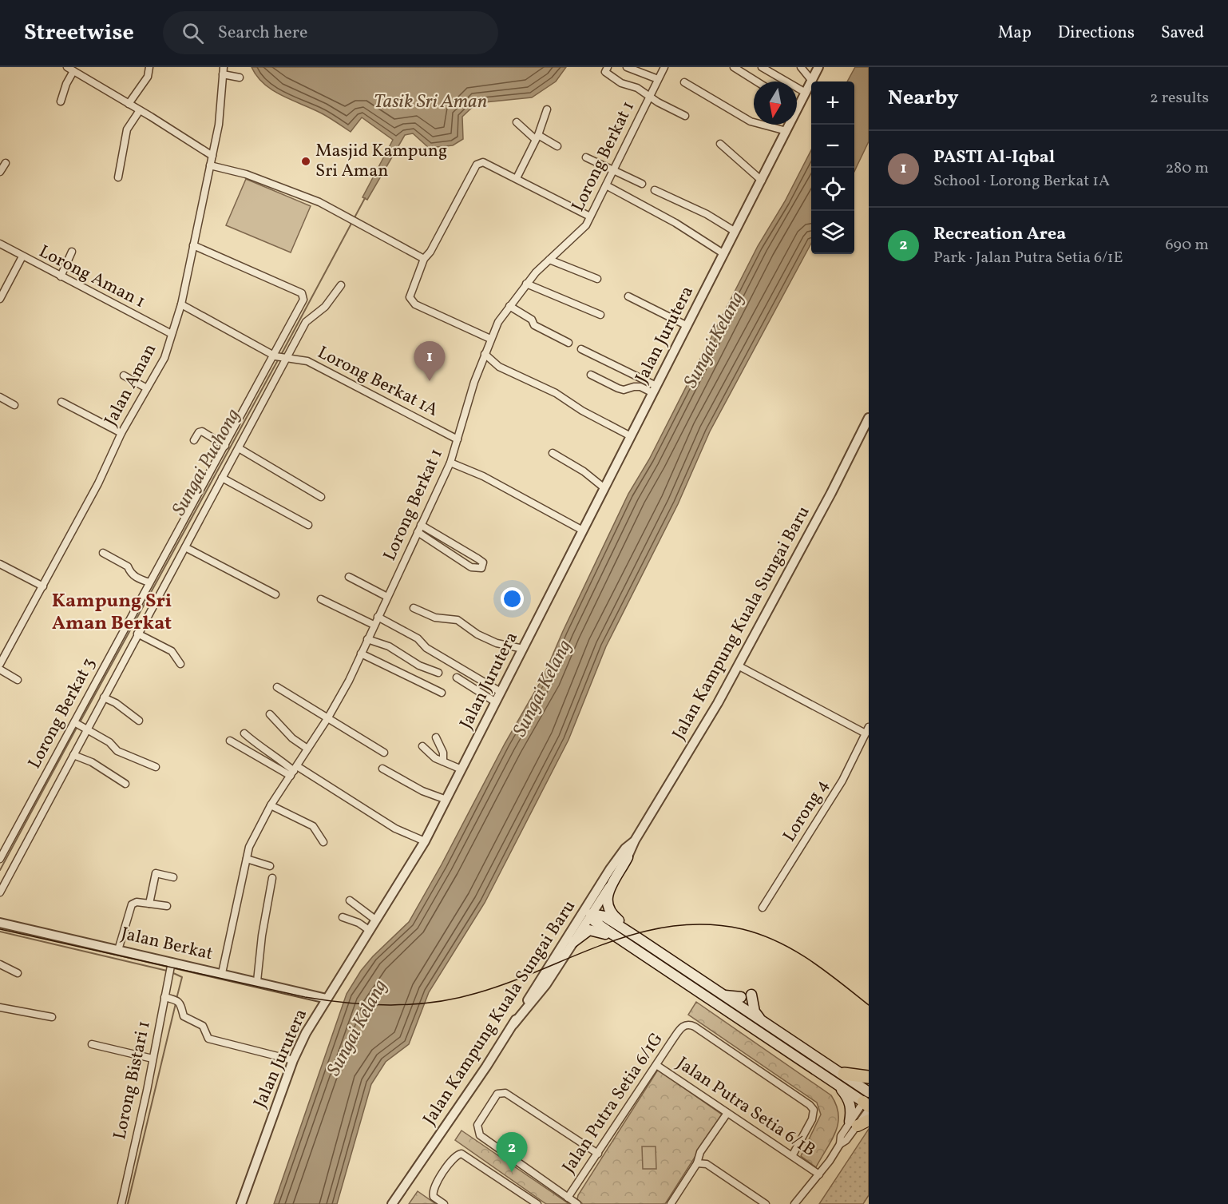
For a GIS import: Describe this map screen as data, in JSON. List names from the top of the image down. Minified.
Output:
{"streets":{"street":["Lorong Berkat 1","Lorong Aman 1","Jalan Jurutera","Lorong Berkat 1A","Jalan Aman","Jalan Kampung Kuala Sungai Baru","Lorong Berkat 3","Lorong 4","Jalan Berkat","Lorong Bistari 1","Jalan Putra Setia 6/1G","Jalan Putra Setia 6/1B"]},"crossings":[["Lorong Berkat 1","Lorong Berkat 1A"],["Lorong Berkat 1","Jalan Berkat"],["Lorong Aman 1","Jalan Aman"],["Jalan Jurutera","Jalan Berkat"],["Lorong Berkat 1A","Jalan Aman"],["Lorong Berkat 1A","Lorong Berkat 3"],["Jalan Berkat","Lorong Bistari 1"],["Jalan Putra Setia 6/1G","Jalan Putra Setia 6/1B"]],"districts":["Kampung Sri Aman Berkat"],"water":["Tasik Sri Aman","Sungai Kelang","Sungai Puchong"],"places":["Masjid Kampung Sri Aman"],"north":"bottom","page":{"header":"Streetwise","search":"Search here","nav":["Map","Directions","Saved"],"heading":["Nearby","2 results"],"map_buttons":["+","−"],"list":[{"mark":"1","name":"PASTI Al-Iqbal","note":"School · Lorong Berkat 1A","value":"280 m"},{"mark":"2","name":"Recreation Area","note":"Park · Jalan Putra Setia 6/1E","value":"690 m"}],"pins":["1","2"]}}
